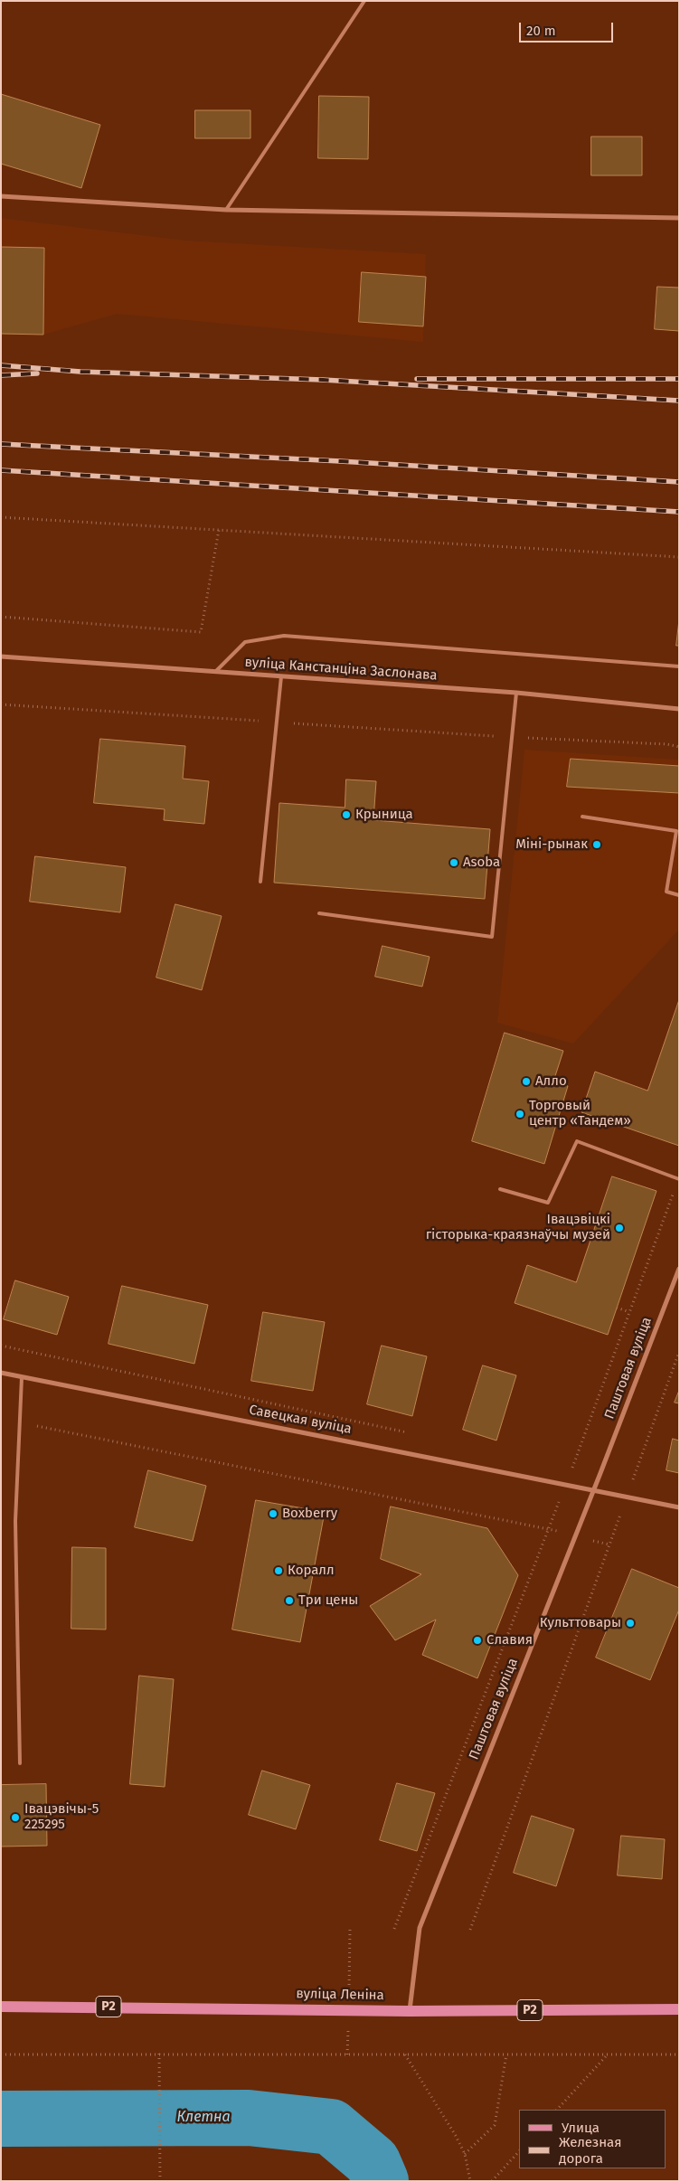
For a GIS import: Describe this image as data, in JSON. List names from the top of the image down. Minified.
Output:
{"streets":{"main road":["вуліца Леніна","Р2"],"street":["вуліца Канстанціна Заслонава","Паштовая вуліца","Савецкая вуліца"]},"crossings":[["Паштовая вуліца","Савецкая вуліца"],["Паштовая вуліца","вуліца Леніна"]],"water":["Клетна"],"places":["Крыница","Міні-рынак","Asoba","Алло","Торговый центр «Тандем»","Івацэвіцкі гісторыка-краязнаўчы музей","Boxberry","Коралл","Три цены","Культтовары","Славия","Івацэвічы-5 225295"],"legend":["Улица","Железная дорога"],"scale_bar":"20 m"}
